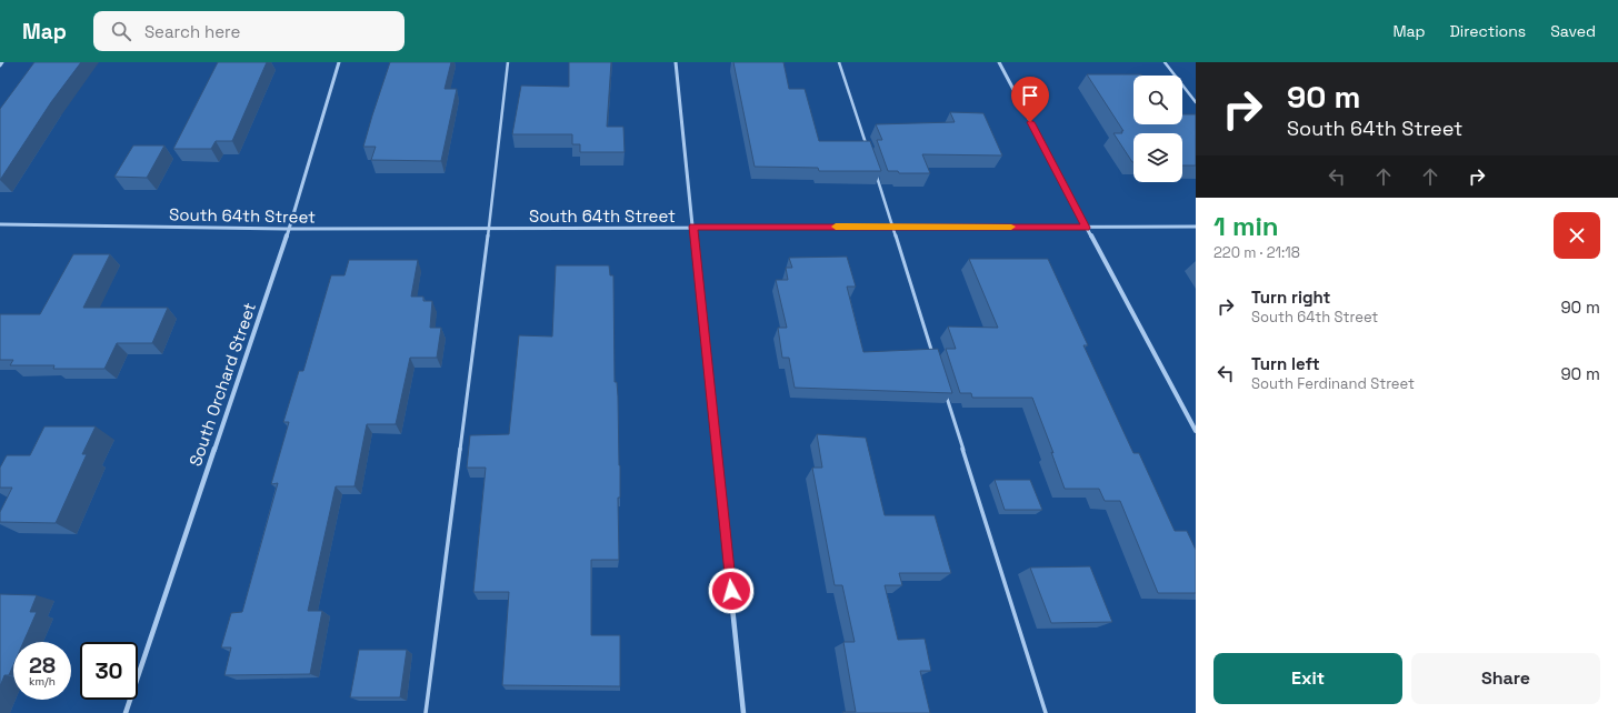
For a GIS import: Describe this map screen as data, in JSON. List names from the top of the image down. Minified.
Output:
{"streets":{"street":["South 64th Street","South Orchard Street"]},"crossings":[["South 64th Street","South Orchard Street"]],"page":{"header":"Map","search":"Search here","nav":["Map","Directions","Saved"],"turn":["90 m","South 64th Street"],"heading":["1 min","220 m · 21:18"],"list":[{"name":"Turn right","note":"South 64th Street","value":"90 m"},{"name":"Turn left","note":"South Ferdinand Street","value":"90 m"}],"speed":"28 km/h","limit":"30","buttons":["Exit","Share"]}}
